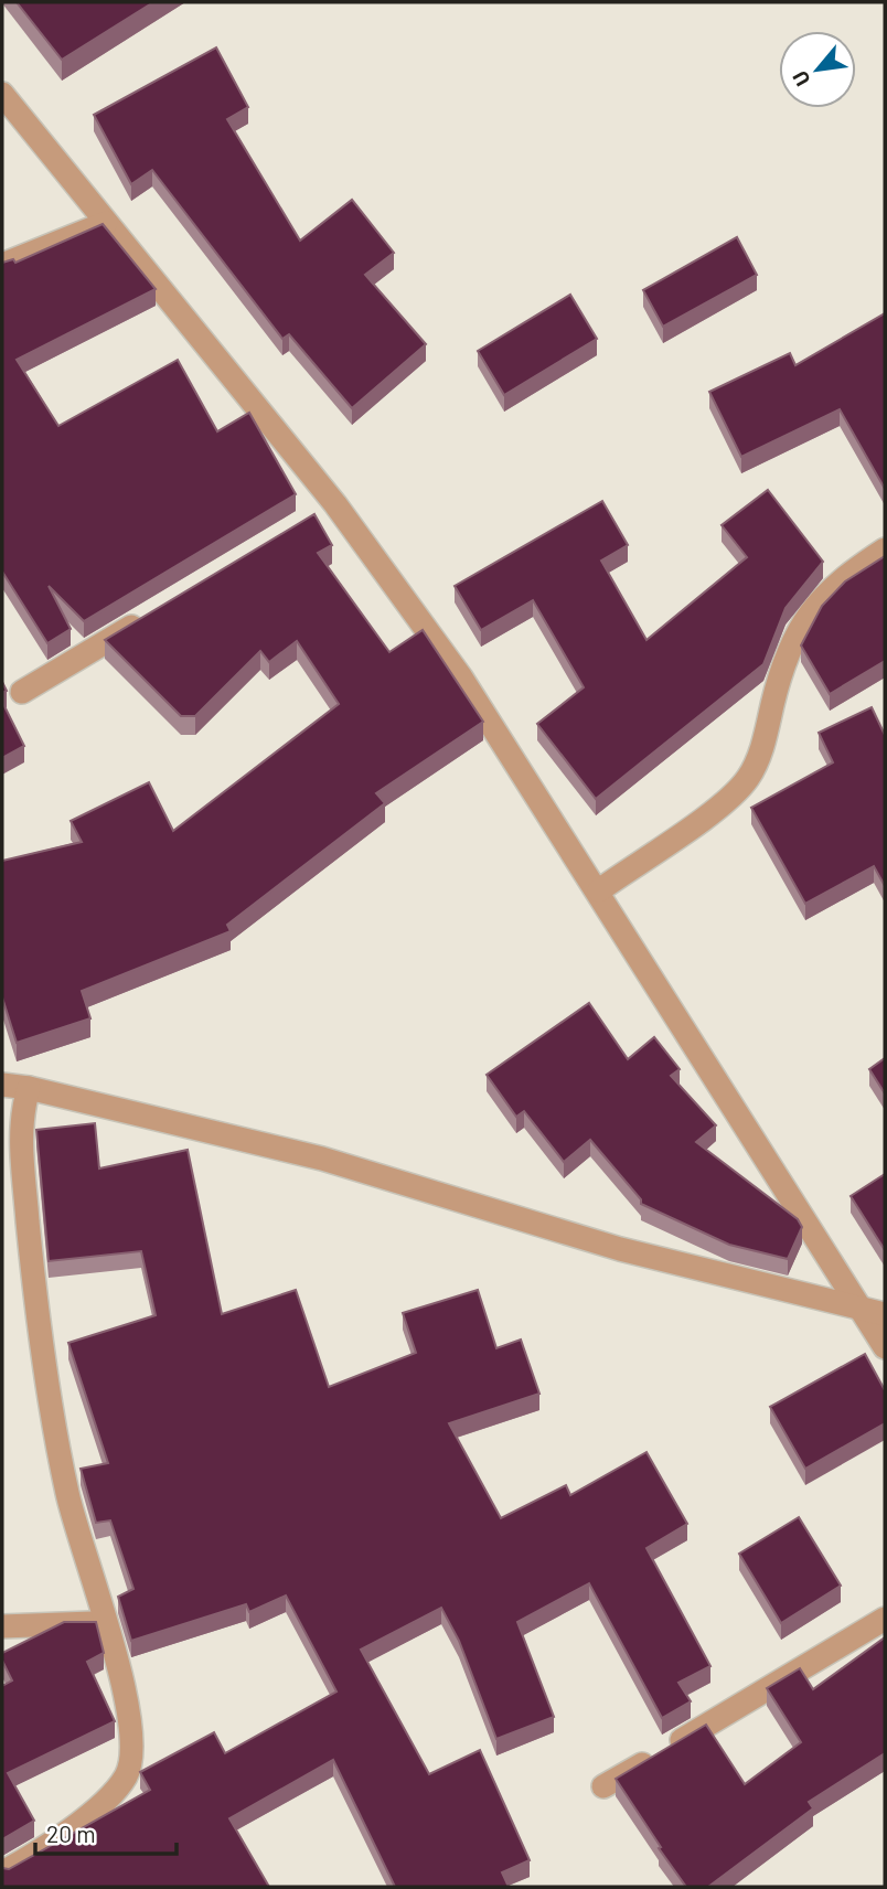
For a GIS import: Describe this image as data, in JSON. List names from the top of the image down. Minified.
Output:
{"scale_bar":"20 m","north":"bottom left"}
